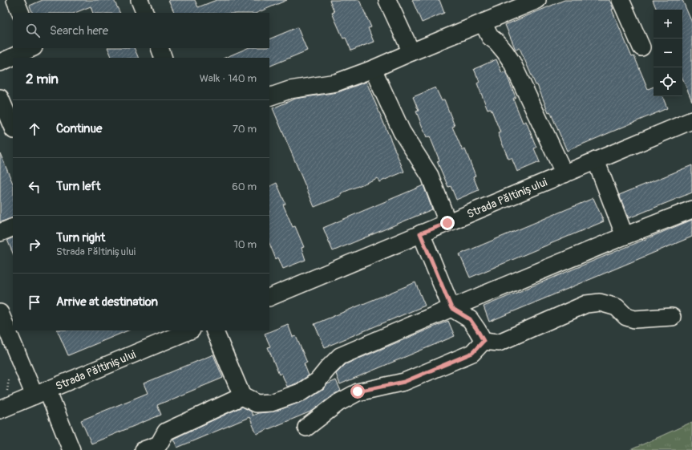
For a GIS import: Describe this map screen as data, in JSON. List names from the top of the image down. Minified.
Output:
{"streets":{"street":["Strada Păltinișului"]},"page":{"map_buttons":["+","−"],"search":"Search here","heading":["2 min","Walk · 140 m"],"list":[["Continue","70 m"],["Turn left","60 m"],["Turn right","Strada Păltinișului","10 m"],"Arrive at destination"]}}
